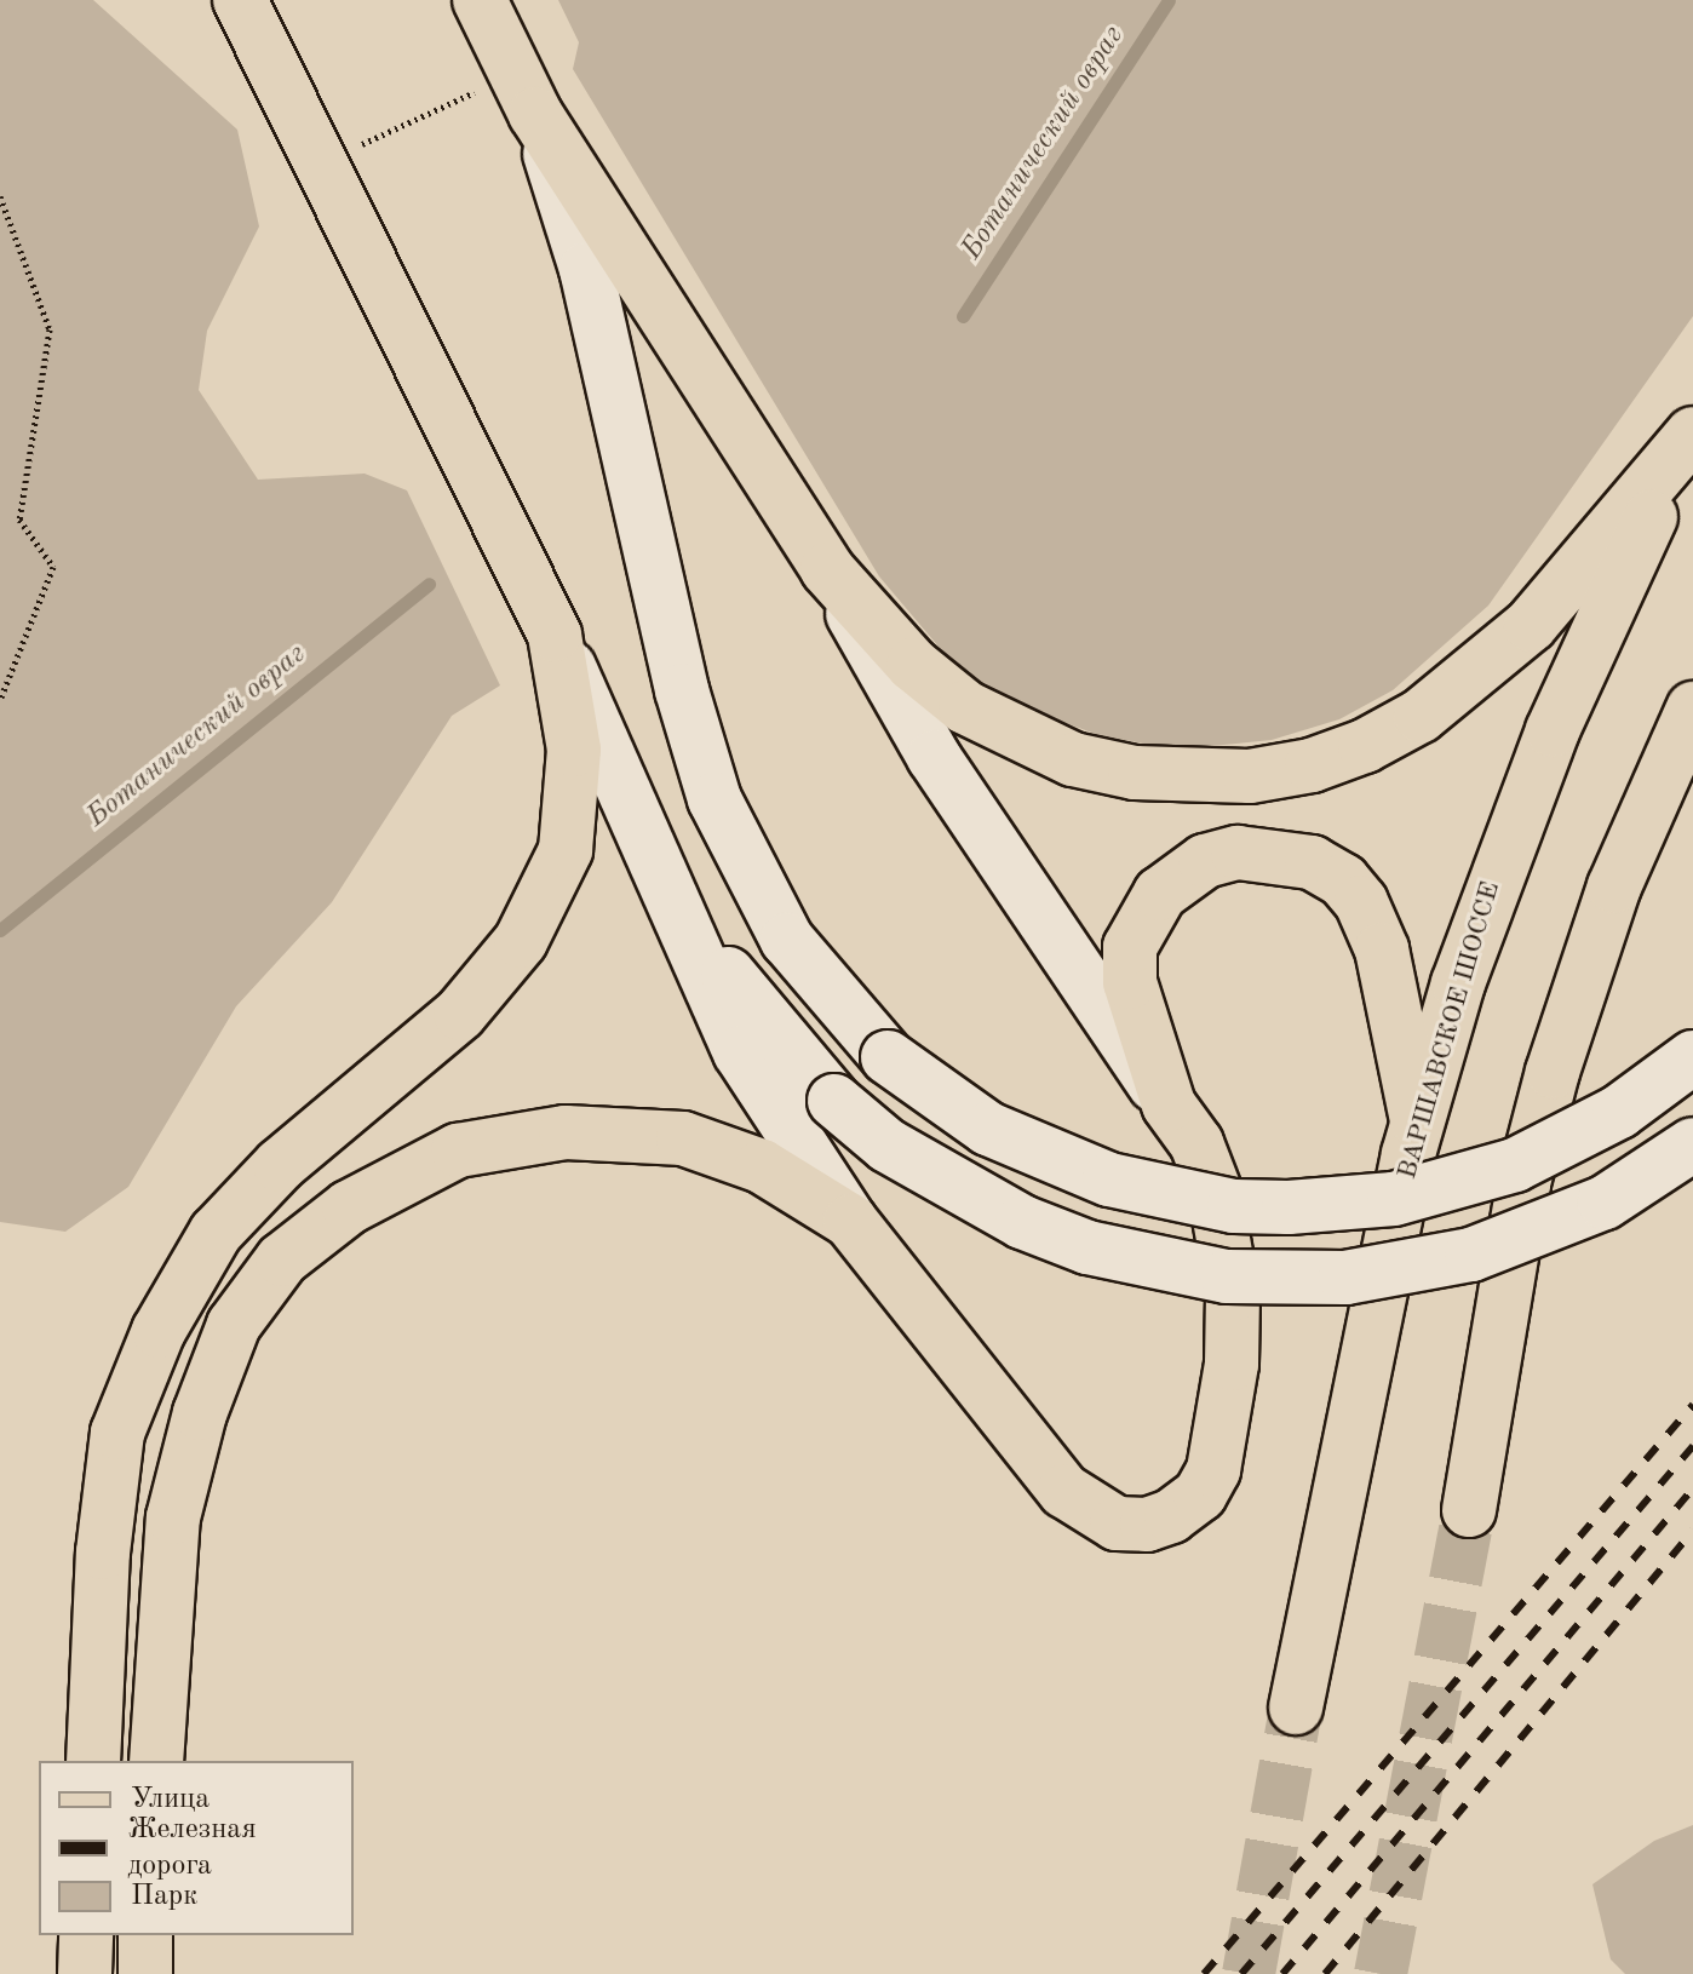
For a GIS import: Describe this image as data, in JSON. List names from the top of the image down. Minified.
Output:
{"streets":{"main road":["ВАРШАВСКОЕ ШОССЕ"]},"water":["Ботанический овраг"],"legend":["Улица","Железная дорога","Парк"]}
